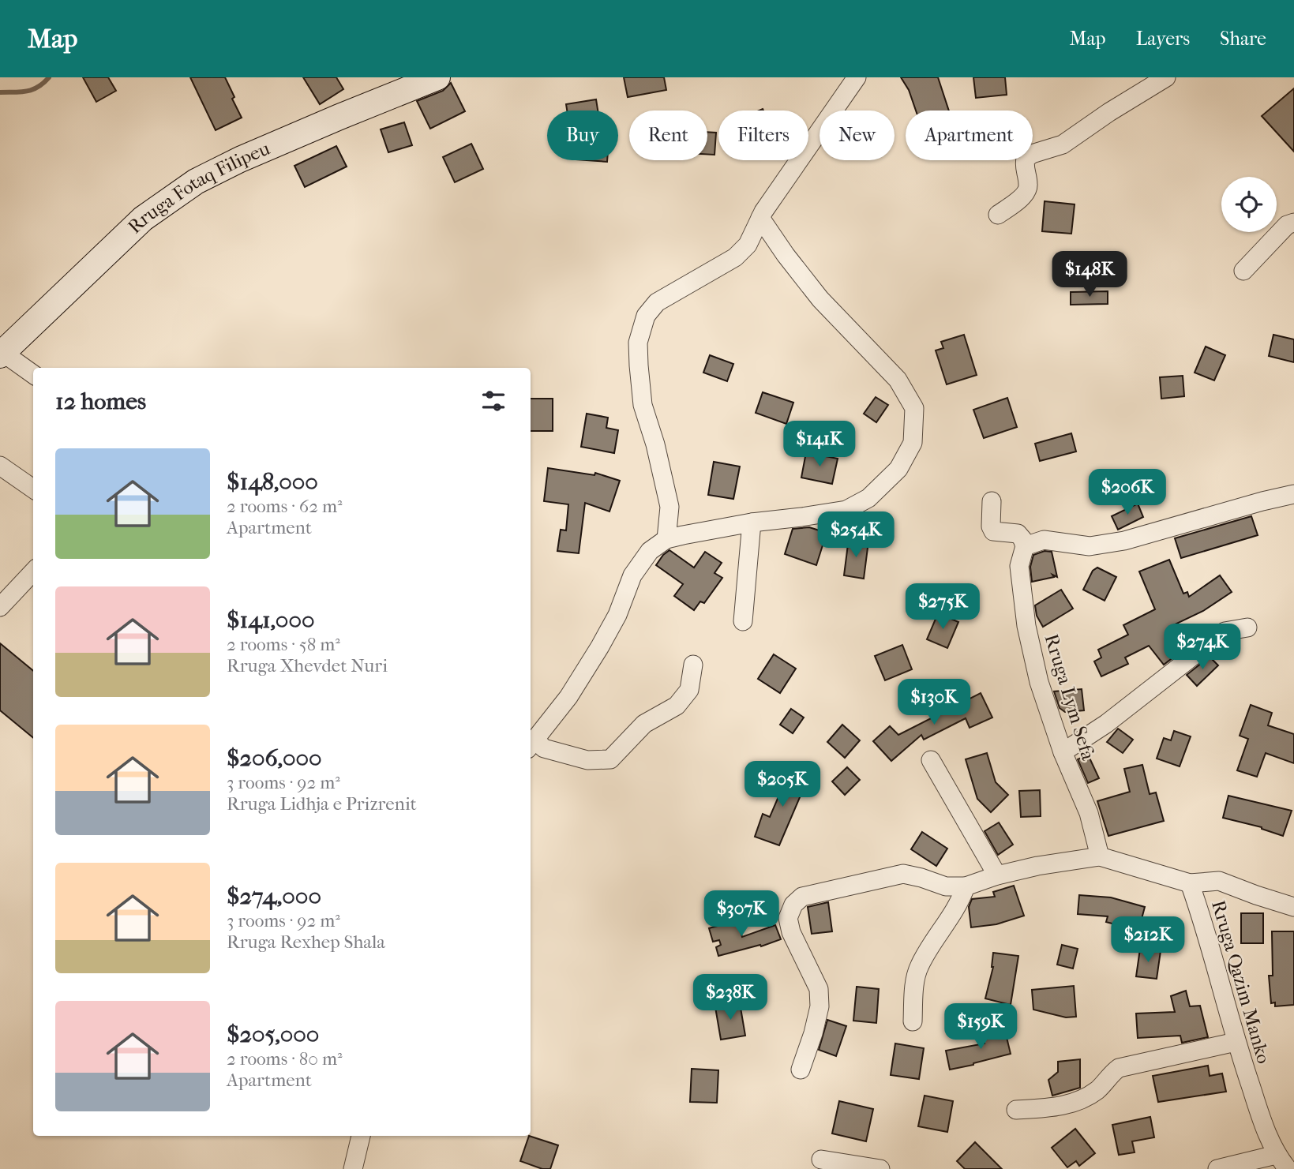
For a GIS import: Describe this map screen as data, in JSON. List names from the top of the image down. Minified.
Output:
{"streets":{"main road":["Rruga Fotaq Filipeu"],"street":["Rruga Lym Sefa","Rruga Qazim Manko"]},"page":{"header":"Map","nav":["Map","Layers","Share"],"chip":["Buy","Rent","Filters","New","Apartment"],"price":["$148K","$141K","$206K","$254K","$275K","$274K","$130K","$205K","$307K","$212K","$238K","$159K"],"heading":"12 homes","list":[{"name":"$148,000","note":"2 rooms · 62 m² · Apartment"},{"name":"$141,000","note":"2 rooms · 58 m² · Rruga Xhevdet Nuri"},{"name":"$206,000","note":"3 rooms · 92 m² · Rruga Lidhja e Prizrenit"},{"name":"$274,000","note":"3 rooms · 92 m² · Rruga Rexhep Shala"},{"name":"$205,000","note":"2 rooms · 80 m² · Apartment"}]}}
